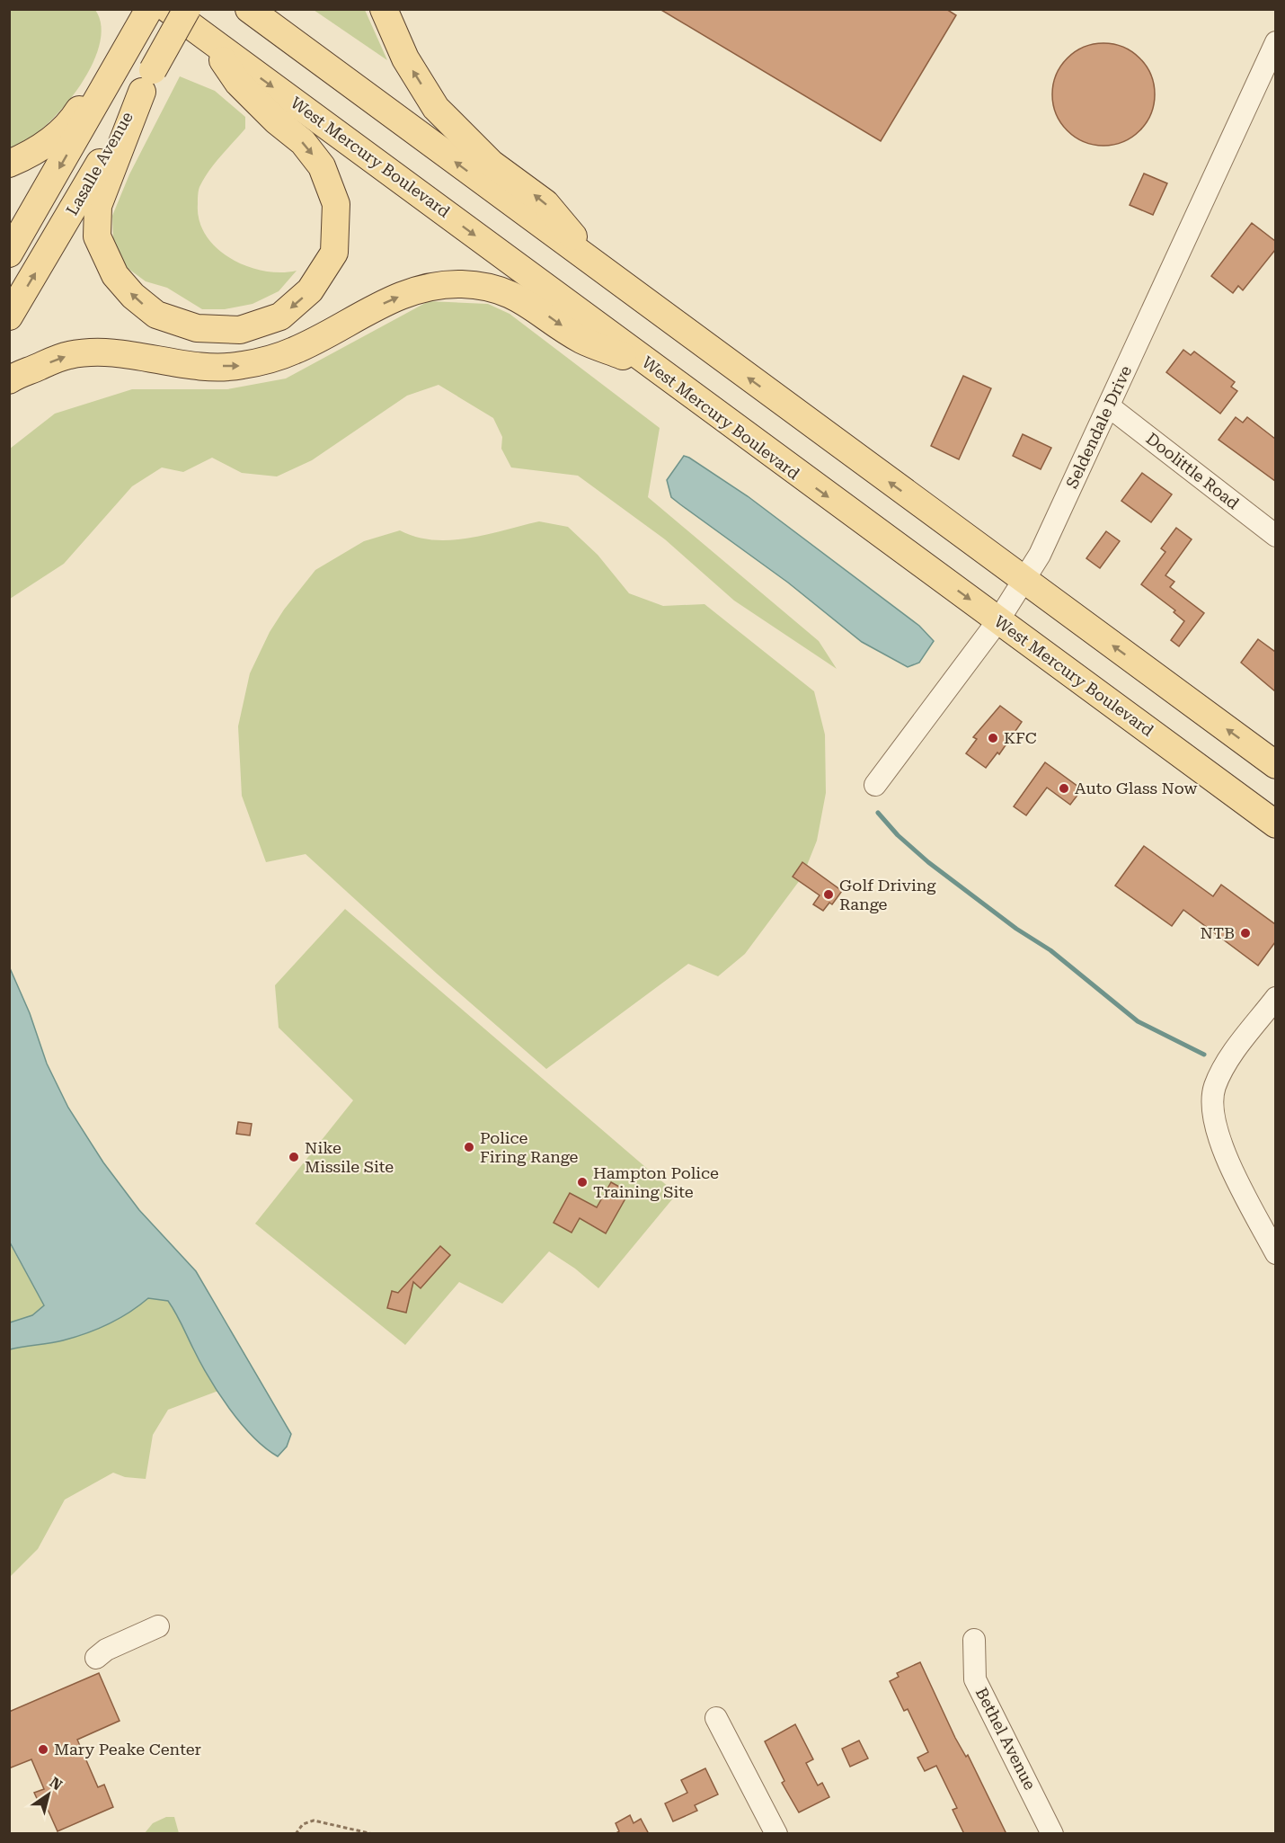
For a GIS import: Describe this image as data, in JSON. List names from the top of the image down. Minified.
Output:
{"streets":{"main road":["West Mercury Boulevard","Lasalle Avenue"],"street":["Seldendale Drive","Doolittle Road","Bethel Avenue"]},"crossings":[["West Mercury Boulevard","Seldendale Drive"],["Seldendale Drive","Doolittle Road"]],"places":["KFC","Auto Glass Now","Golf Driving Range","NTB","Police Firing Range","Nike Missile Site","Hampton Police Training Site","Mary Peake Center"],"north":"top right"}
